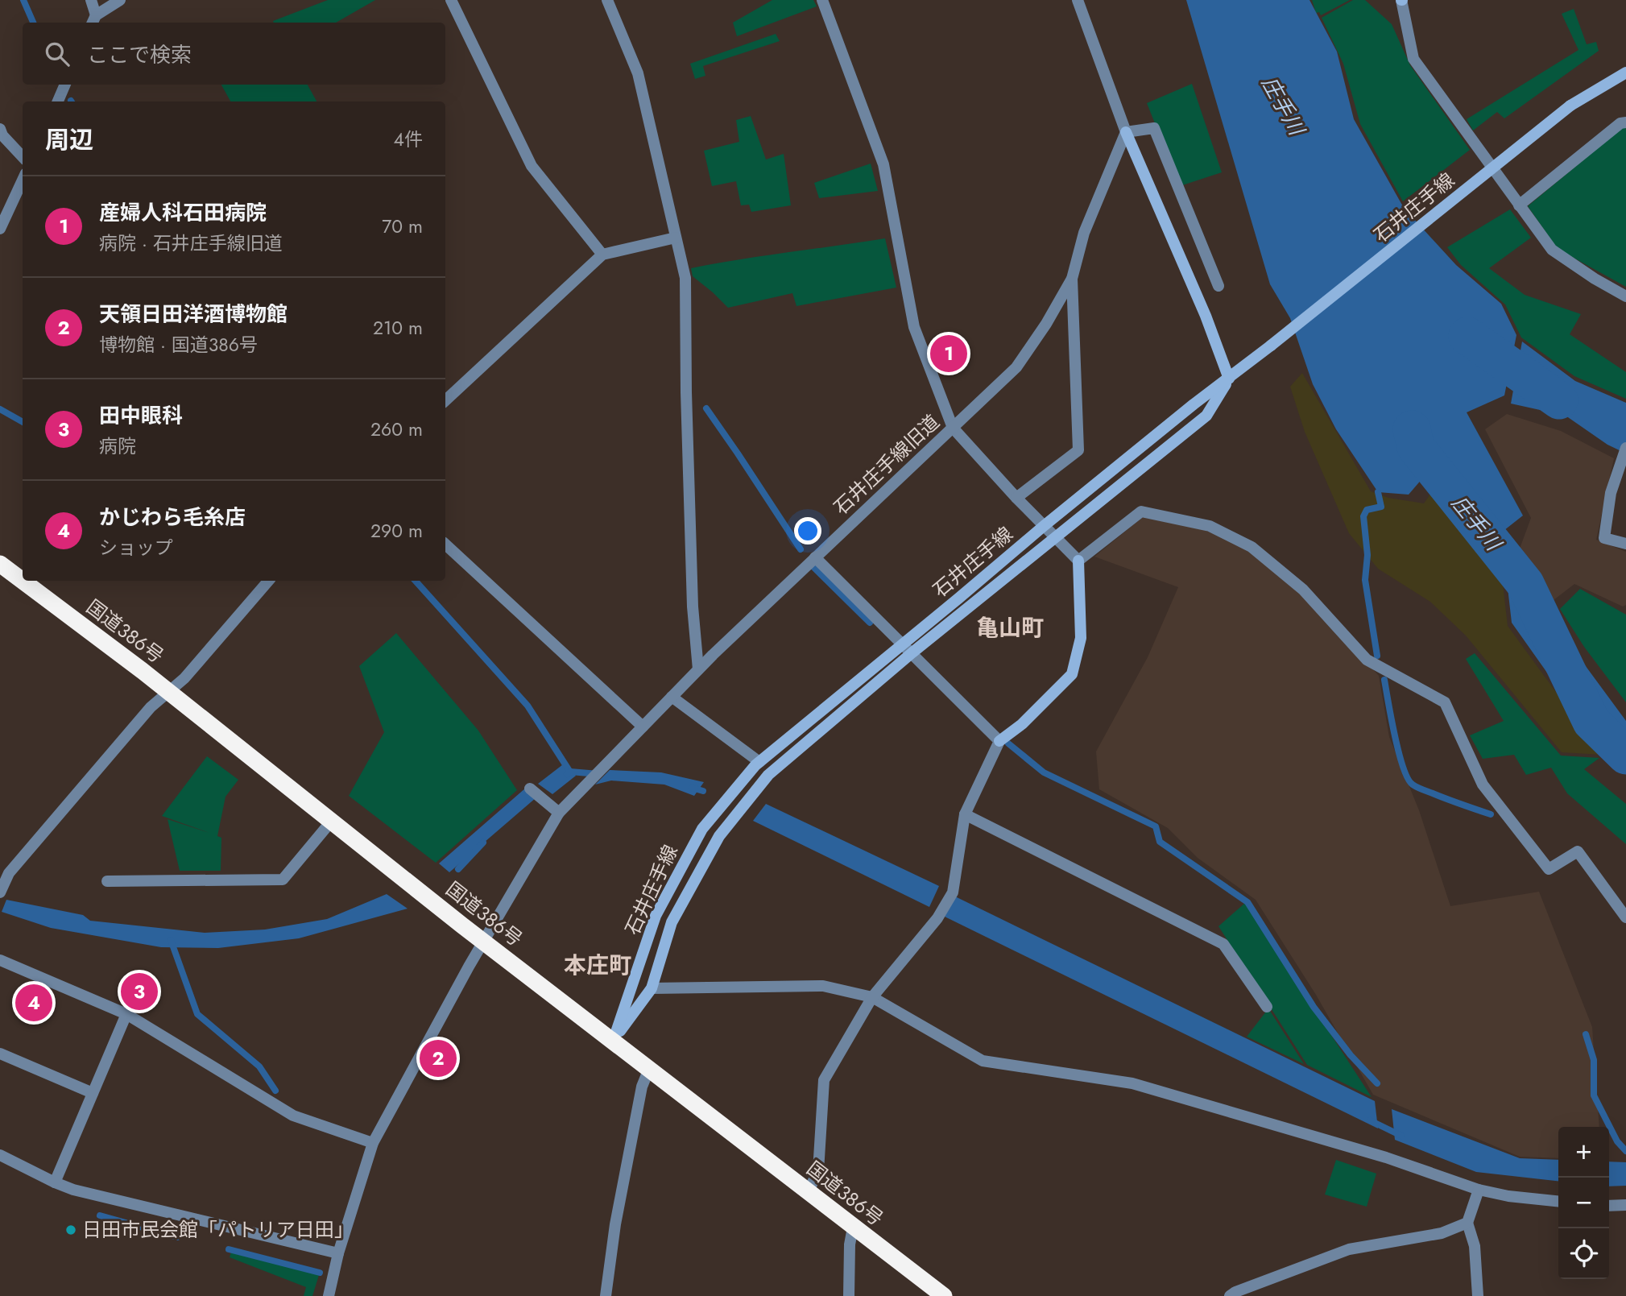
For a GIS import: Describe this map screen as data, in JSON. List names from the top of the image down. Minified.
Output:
{"streets":{"highway":["国道386号"],"main road":["石井庄手線"],"street":["石井庄手線旧道"]},"crossings":[["石井庄手線","国道386号"],["石井庄手線旧道","国道386号"]],"districts":["亀山町","本庄町"],"water":["庄手川"],"places":["日田市民会館「パトリア日田」"],"page":{"search":"ここで検索","heading":["周辺","4件"],"list":[{"mark":"1","name":"産婦人科石田病院","note":"病院 · 石井庄手線旧道","value":"70 m"},{"mark":"2","name":"天領日田洋酒博物館","note":"博物館 · 国道386号","value":"210 m"},{"mark":"3","name":"田中眼科","note":"病院","value":"260 m"},{"mark":"4","name":"かじわら毛糸店","note":"ショップ","value":"290 m"}],"pins":["1","3","4","2"],"map_buttons":["+","−"]}}
